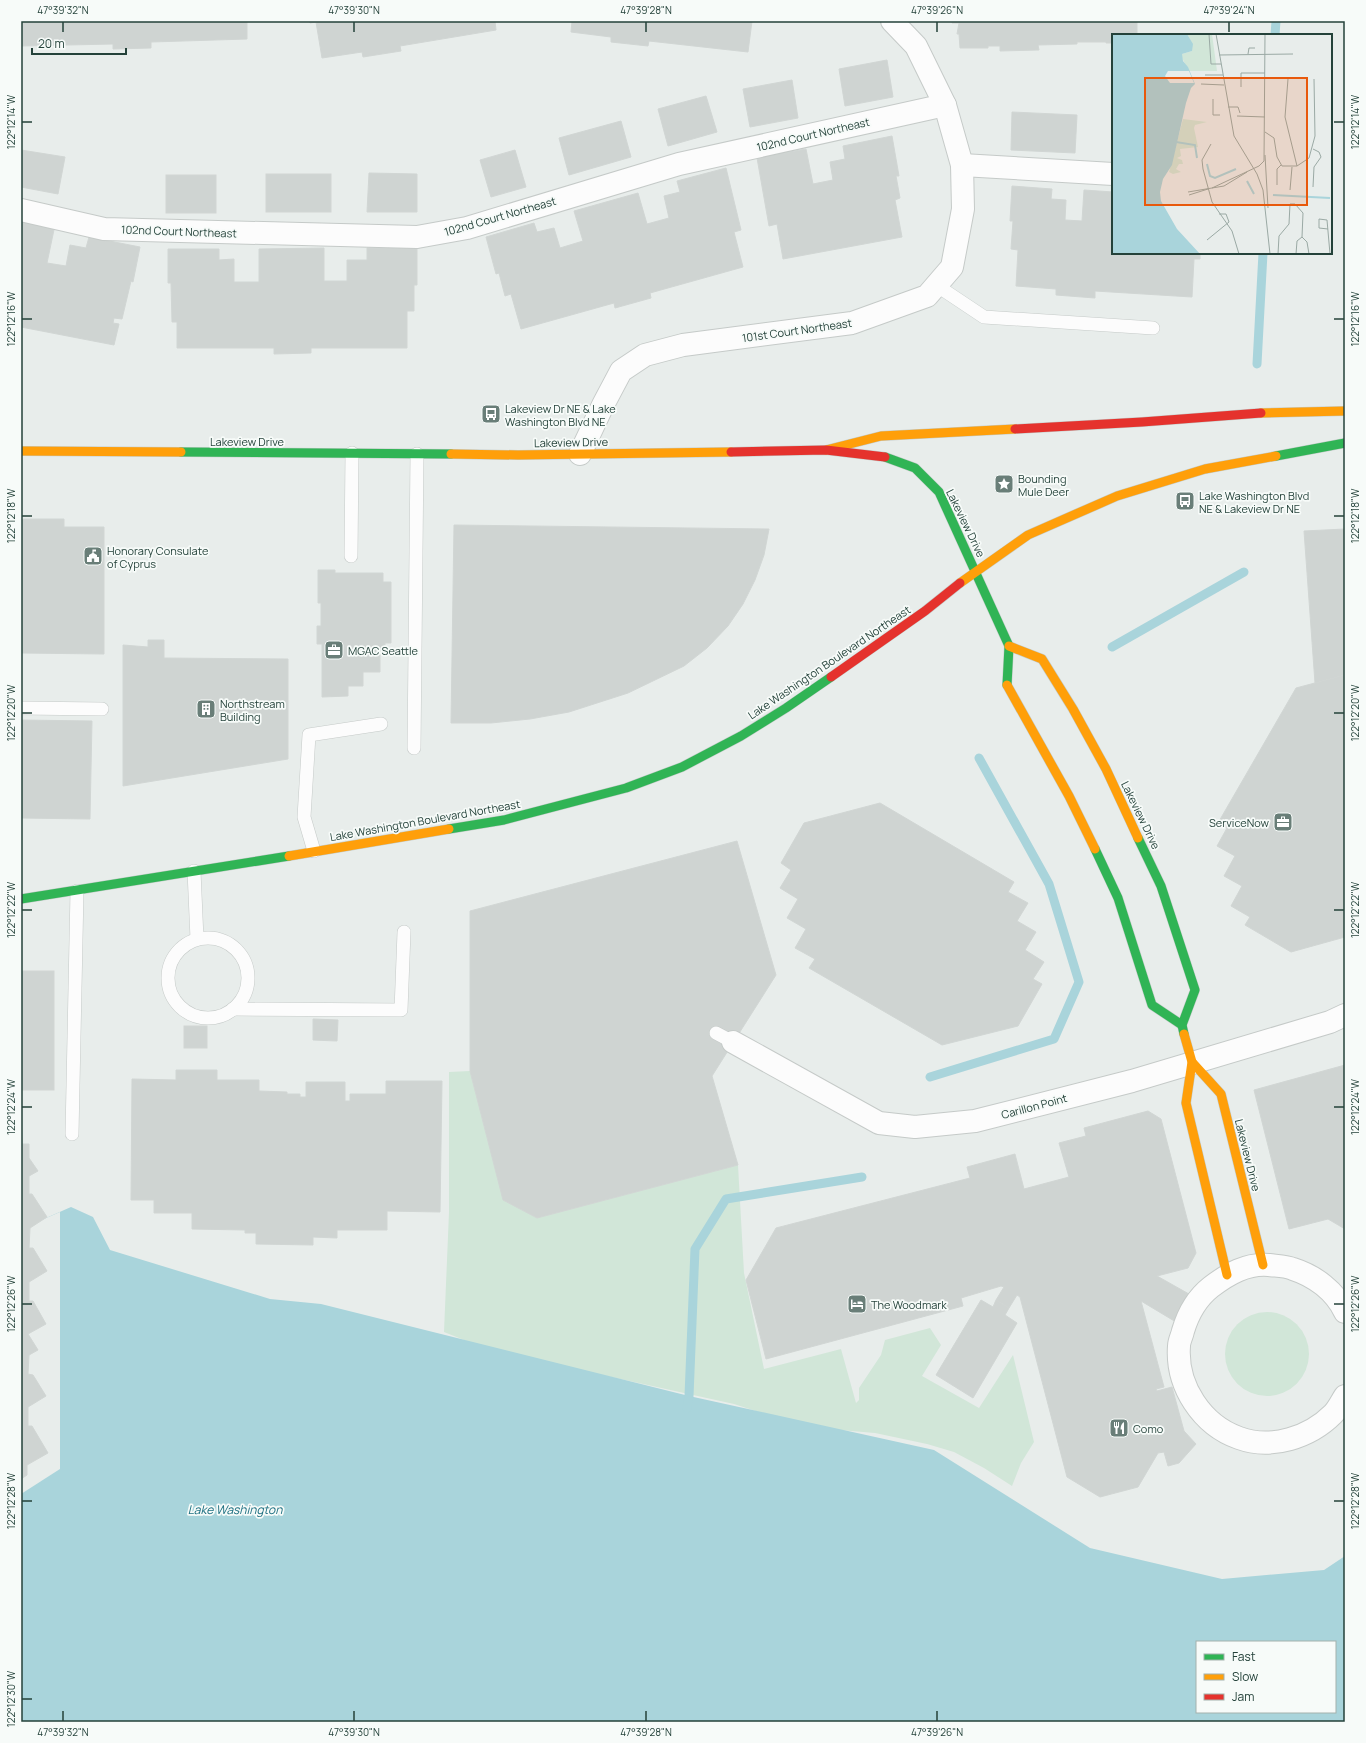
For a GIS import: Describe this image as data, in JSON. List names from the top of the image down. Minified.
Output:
{"streets":{"street":["102nd Court Northeast","101st Court Northeast","Lakeview Drive","Lake Washington Boulevard Northeast","Carillon Point"]},"crossings":[["102nd Court Northeast","101st Court Northeast"],["101st Court Northeast","Lakeview Drive"],["Lakeview Drive","Lake Washington Boulevard Northeast"],["Lakeview Drive","Carillon Point"]],"water":["Lake Washington"],"places":{"bus stop":["Lakeview Dr NE & Lake Washington Blvd NE","Lake Washington Blvd NE & Lakeview Dr NE"],"place":["Bounding Mule Deer"],"public building":["Honorary Consulate of Cyprus"],"office":["MGAC Seattle","ServiceNow"],"building":["Northstream Building"],"hotel":["The Woodmark"],"restaurant":["Como"]},"legend":["Fast","Slow","Jam"],"scale_bar":"20 m","coordinates":["47°39'32\"N","47°39'30\"N","47°39'28\"N","47°39'26\"N","47°39'24\"N","122°12'14\"W","122°12'16\"W","122°12'18\"W","122°12'20\"W","122°12'22\"W","122°12'24\"W","122°12'26\"W","122°12'28\"W","122°12'30\"W"]}
